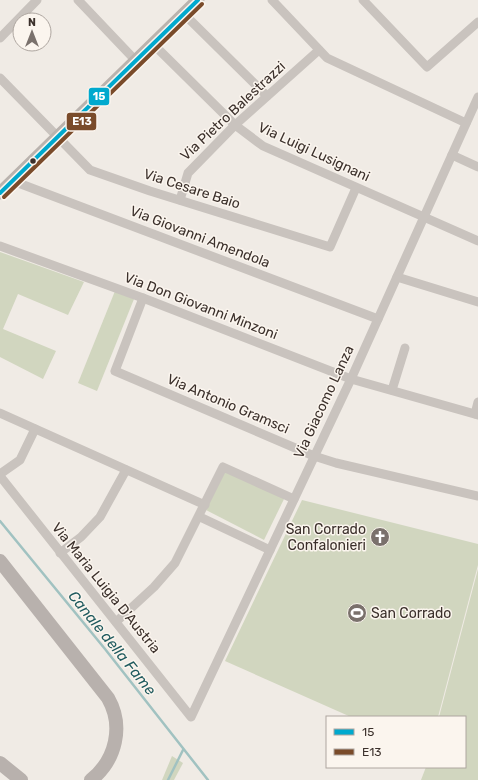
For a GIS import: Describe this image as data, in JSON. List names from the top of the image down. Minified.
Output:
{"streets":{"street":["Via Pietro Balestrazzi","Via Luigi Lusignani","Via Cesare Baio","Via Giovanni Amendola","Via Don Giovanni Minzoni","Via Giacomo Lanza","Via Antonio Gramsci","Via Maria Luigia D'Austria"]},"crossings":[["Via Pietro Balestrazzi","Via Luigi Lusignani"],["Via Pietro Balestrazzi","Via Cesare Baio"],["Via Luigi Lusignani","Via Cesare Baio"],["Via Luigi Lusignani","Via Giacomo Lanza"],["Via Giovanni Amendola","Via Giacomo Lanza"],["Via Don Giovanni Minzoni","Via Giacomo Lanza"],["Via Don Giovanni Minzoni","Via Antonio Gramsci"],["Via Giacomo Lanza","Via Antonio Gramsci"],["Via Giacomo Lanza","Via Maria Luigia D'Austria"]],"water":["Canale della Fame"],"places":{"church":["San Corrado Confalonieri"],"sports":["San Corrado"]},"lines":["transit line 15","transit line E13"],"legend":["15","E13"],"north":"top"}
